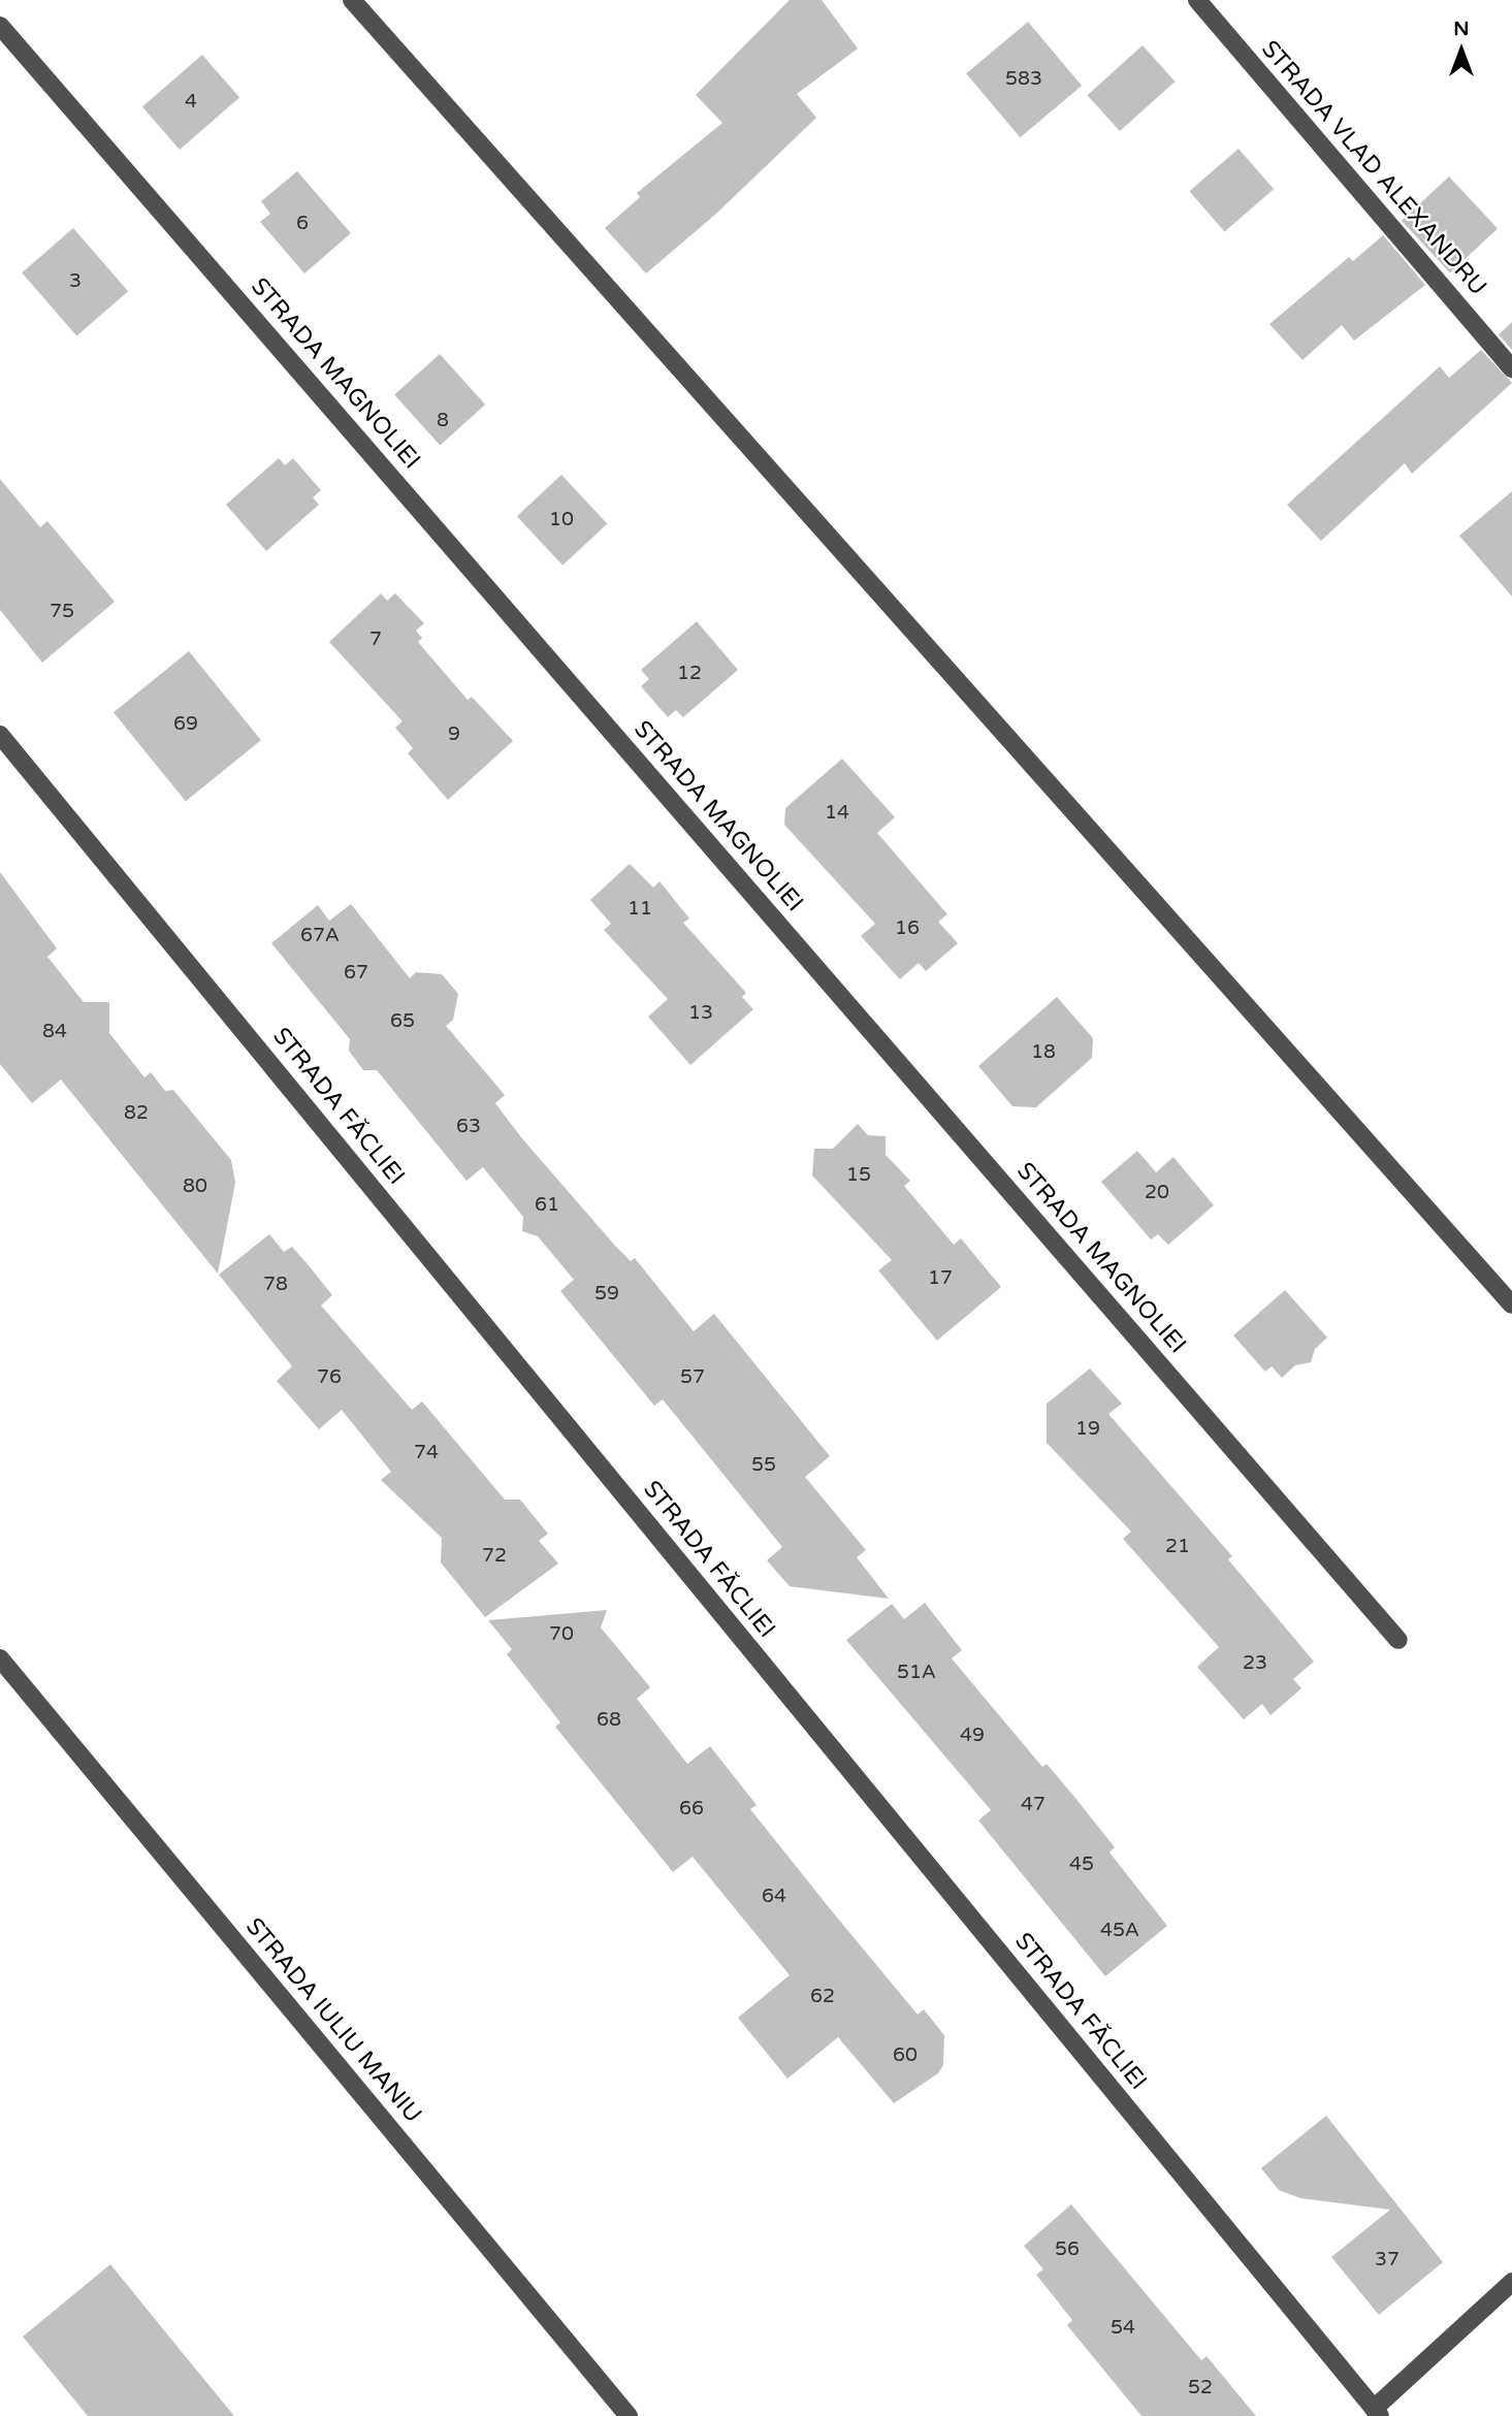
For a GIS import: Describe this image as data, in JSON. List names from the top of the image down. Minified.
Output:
{"streets":{"street":["STRADA VLAD ALEXANDRU","STRADA MAGNOLIEI","STRADA FĂCLIEI","STRADA IULIU MANIU"]},"house_numbers":["583","4","6","3","8","10","75","7","12","69","9","14","11","16","67A","67","13","65","84","18","82","63","15","80","20","61","17","78","59","76","57","19","74","55","21","72","70","23","51A","68","49","47","66","45","64","45A","62","60","56","37","54","52"],"north":"top"}
